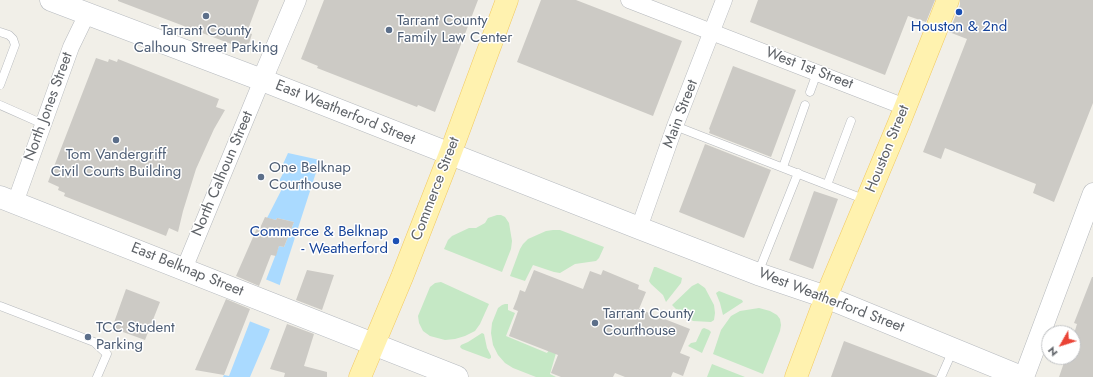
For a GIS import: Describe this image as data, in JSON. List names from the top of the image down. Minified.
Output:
{"streets":{"main road":["East Weatherford Street","Houston Street","Commerce Street","East Belknap Street","West Weatherford Street"],"street":["West 1st Street","North Jones Street","Main Street","North Calhoun Street"]},"crossings":[["West 1st Street","Main Street"],["West 1st Street","Houston Street"],["North Jones Street","East Weatherford Street"],["North Jones Street","East Belknap Street"],["East Weatherford Street","Main Street"],["East Weatherford Street","North Calhoun Street"],["East Weatherford Street","Commerce Street"],["East Weatherford Street","West Weatherford Street"],["Main Street","West Weatherford Street"],["Houston Street","West Weatherford Street"],["North Calhoun Street","East Belknap Street"],["Commerce Street","East Belknap Street"]],"places":["Houston & 2nd","Tarrant County Calhoun Street Parking","Tarrant County Family Law Center","Tom Vandergriff Civil Courts Building","One Belknap Courthouse","Commerce & Belknap - Weatherford","Tarrant County Courthouse","TCC Student Parking"],"north":"bottom left"}
